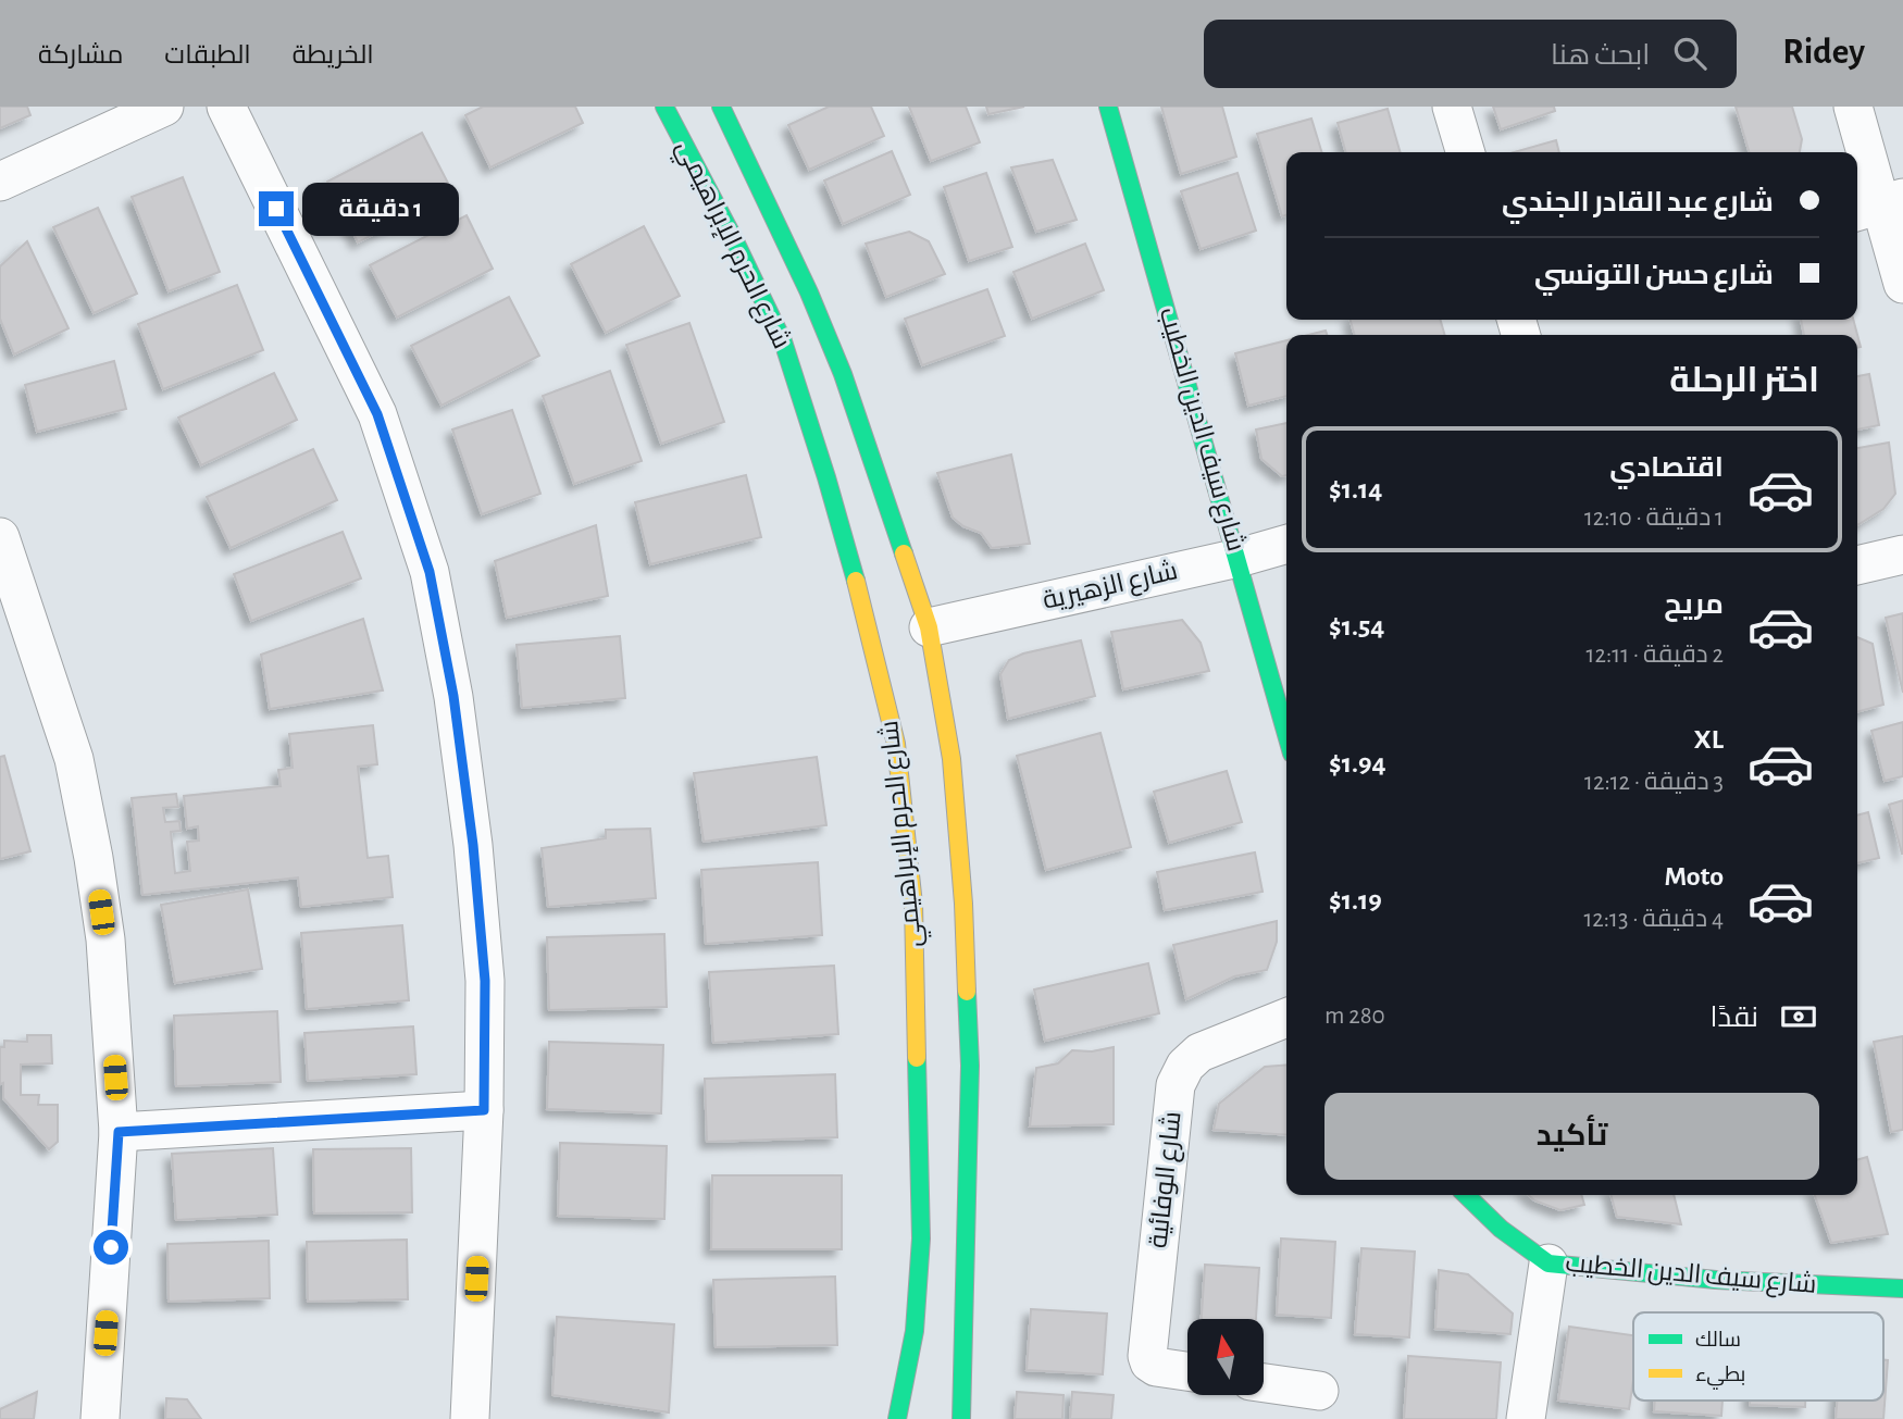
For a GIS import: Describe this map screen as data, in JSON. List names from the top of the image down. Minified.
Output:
{"streets":{"street":["شارع الحرم الإبراهيمي","شارع سيف الدين الخطيب","شارع الزهيرية","شارع الوفائية"]},"crossings":[["شارع الحرم الإبراهيمي","شارع الزهيرية"],["شارع سيف الدين الخطيب","شارع الزهيرية"]],"legend":["سالك","بطيء"],"north":"top","page":{"header":"Ridey","search":"ابحث هنا","nav":["الخريطة","الطبقات","مشاركة"],"banner":["شارع عبد القادر الجندي","شارع حسن التونسي"],"bubble":"1 دقيقة","heading":"اختر الرحلة","list":[{"name":"اقتصادي","note":"1 دقيقة · 12:10","value":"$1.14"},{"name":"مريح","note":"2 دقيقة · 12:11","value":"$1.54"},{"name":"XL","note":"3 دقيقة · 12:12","value":"$1.94"},{"name":"Moto","note":"4 دقيقة · 12:13","value":"$1.19"}],"pay":["نقدًا","280 m"],"buttons":"تأكيد"}}
